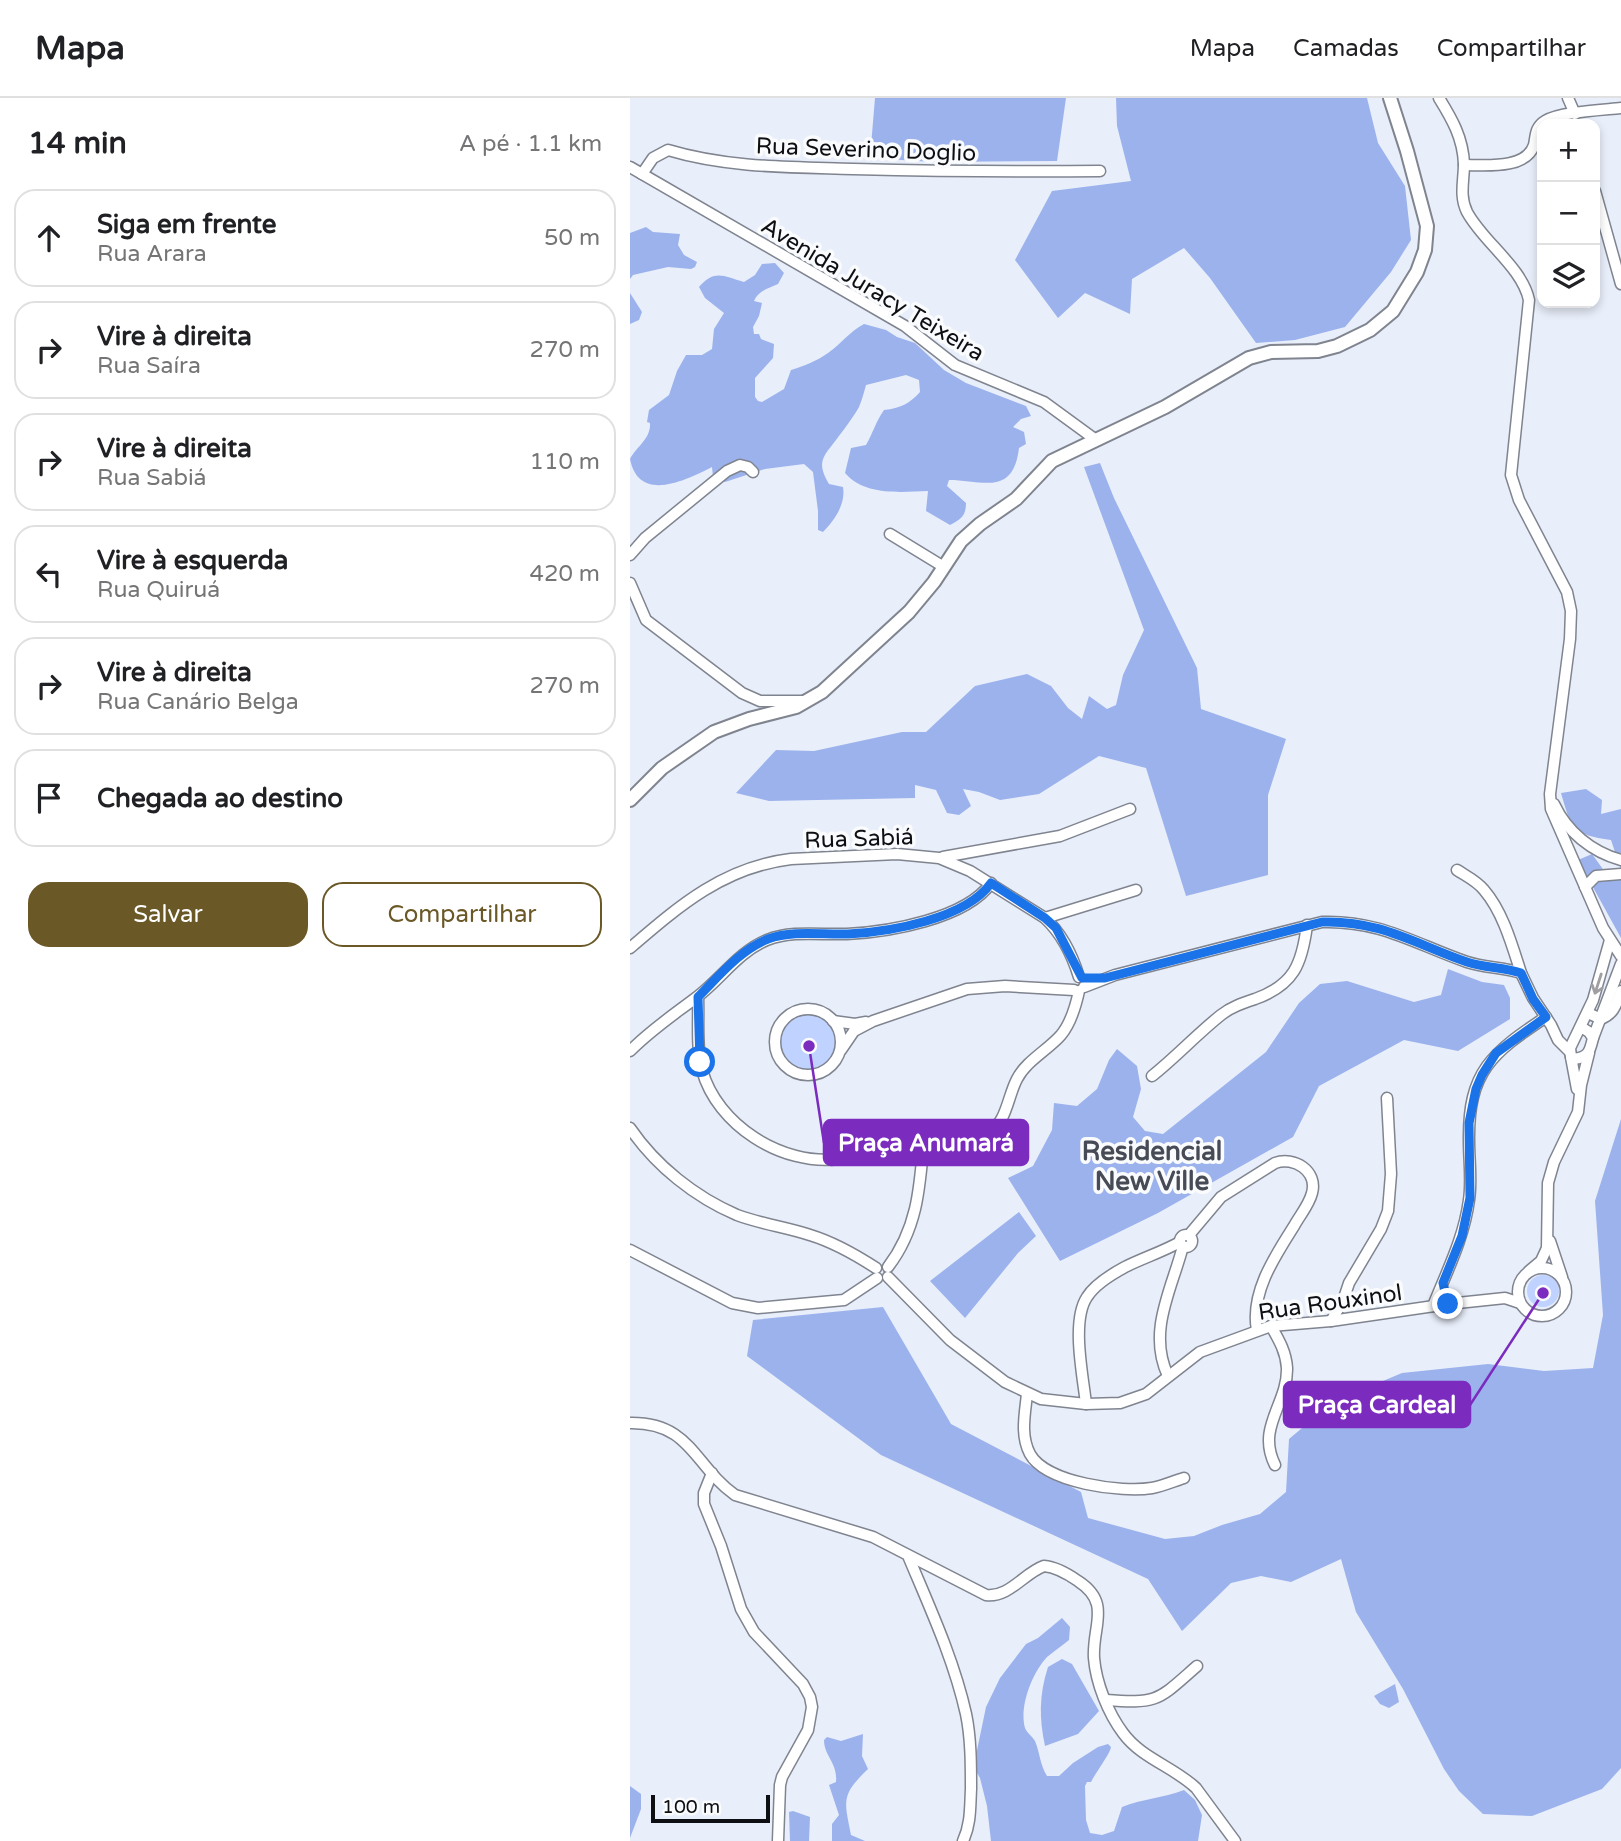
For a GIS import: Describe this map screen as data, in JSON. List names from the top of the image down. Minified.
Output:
{"streets":{"street":["Rua Severino Doglio","Avenida Juracy Teixeira","Rua Sabiá","Rua Rouxinol"]},"crossings":[["Rua Severino Doglio","Avenida Juracy Teixeira"]],"districts":["Residencial New Ville"],"places":["Praça Anumará","Praça Cardeal"],"scale_bar":"100 m","page":{"header":"Mapa","nav":["Mapa","Camadas","Compartilhar"],"heading":["14 min","A pé · 1.1 km"],"map_buttons":["+","−"],"list":[["Siga em frente","Rua Arara","50 m"],["Vire à direita","Rua Saíra","270 m"],["Vire à direita","Rua Sabiá","110 m"],["Vire à esquerda","Rua Quiruá","420 m"],["Vire à direita","Rua Canário Belga","270 m"],"Chegada ao destino"],"buttons":["Salvar","Compartilhar"],"scale":"100 m"}}
